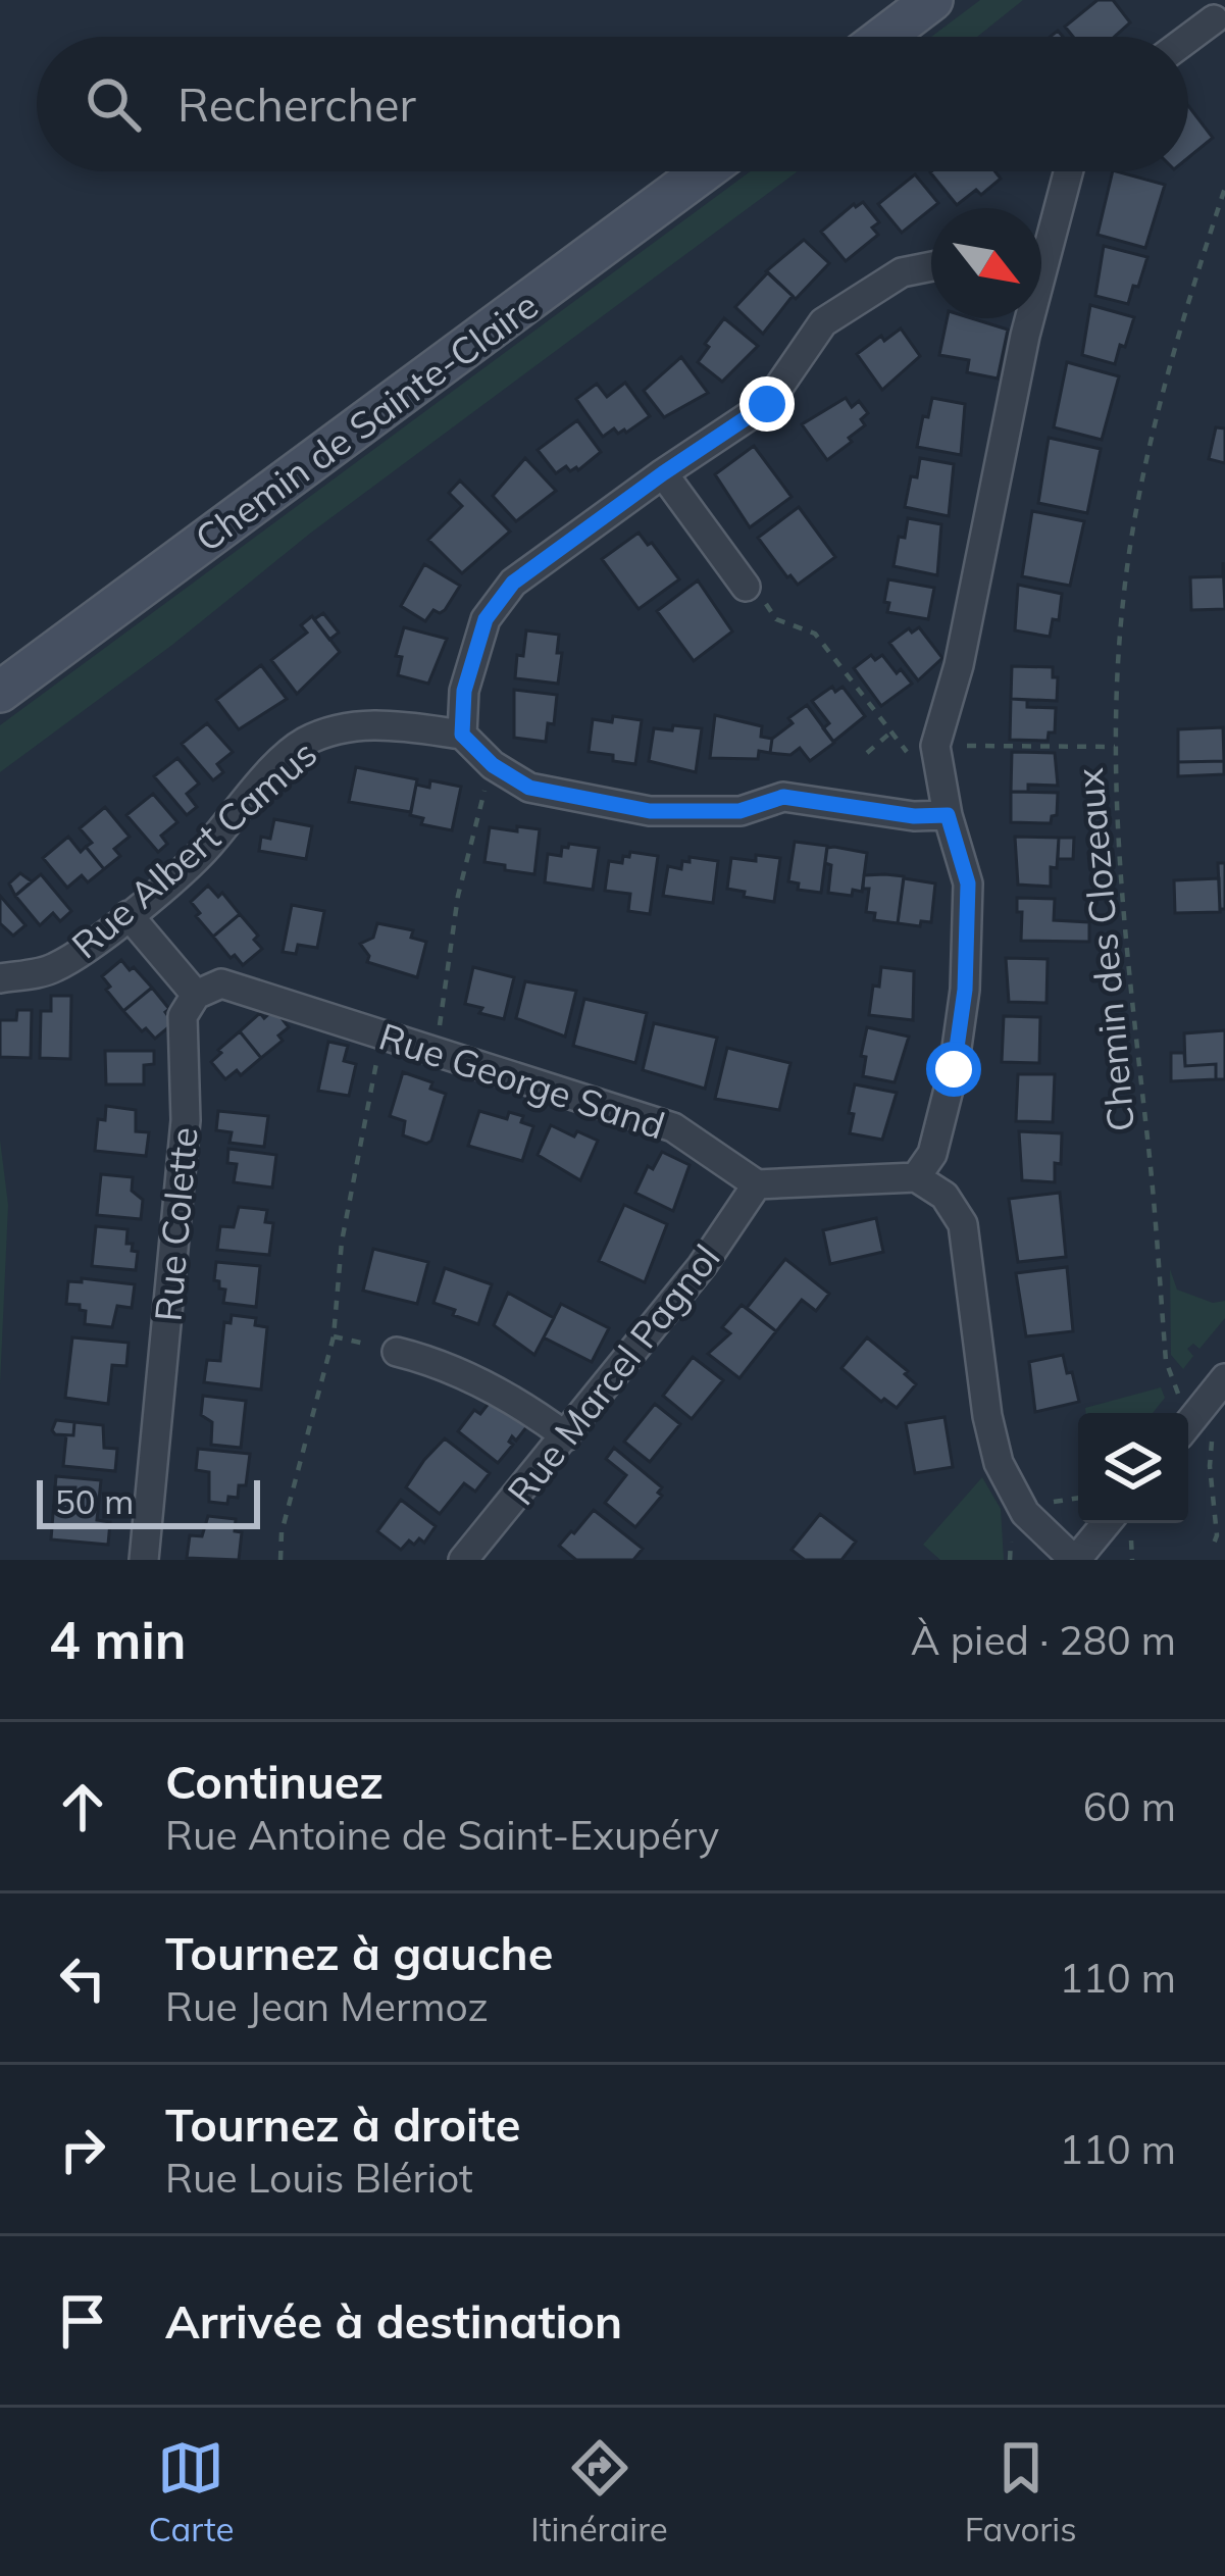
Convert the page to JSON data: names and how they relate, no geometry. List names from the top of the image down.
{
  "streets": {
    "main road": ["Chemin de Sainte-Claire"],
    "street": [
      "Rue Albert Camus",
      "Rue George Sand",
      "Rue Colette",
      "Rue Marcel Pagnol"
    ],
    "path": ["Chemin des Clozeaux"]
  },
  "crossings": [
    ["Rue George Sand", "Rue Colette"],
    ["Rue George Sand", "Rue Marcel Pagnol"]
  ],
  "scale_bar": "50 m",
  "north": "bottom right",
  "page": {
    "search": "Rechercher",
    "scale": "50 m",
    "heading": ["4 min", "À pied · 280 m"],
    "list": [
      ["Continuez", "Rue Antoine de Saint-Exupéry", "60 m"],
      ["Tournez à gauche", "Rue Jean Mermoz", "110 m"],
      ["Tournez à droite", "Rue Louis Blériot", "110 m"],
      "Arrivée à destination"
    ],
    "nav": ["Carte", "Itinéraire", "Favoris"]
  }
}
